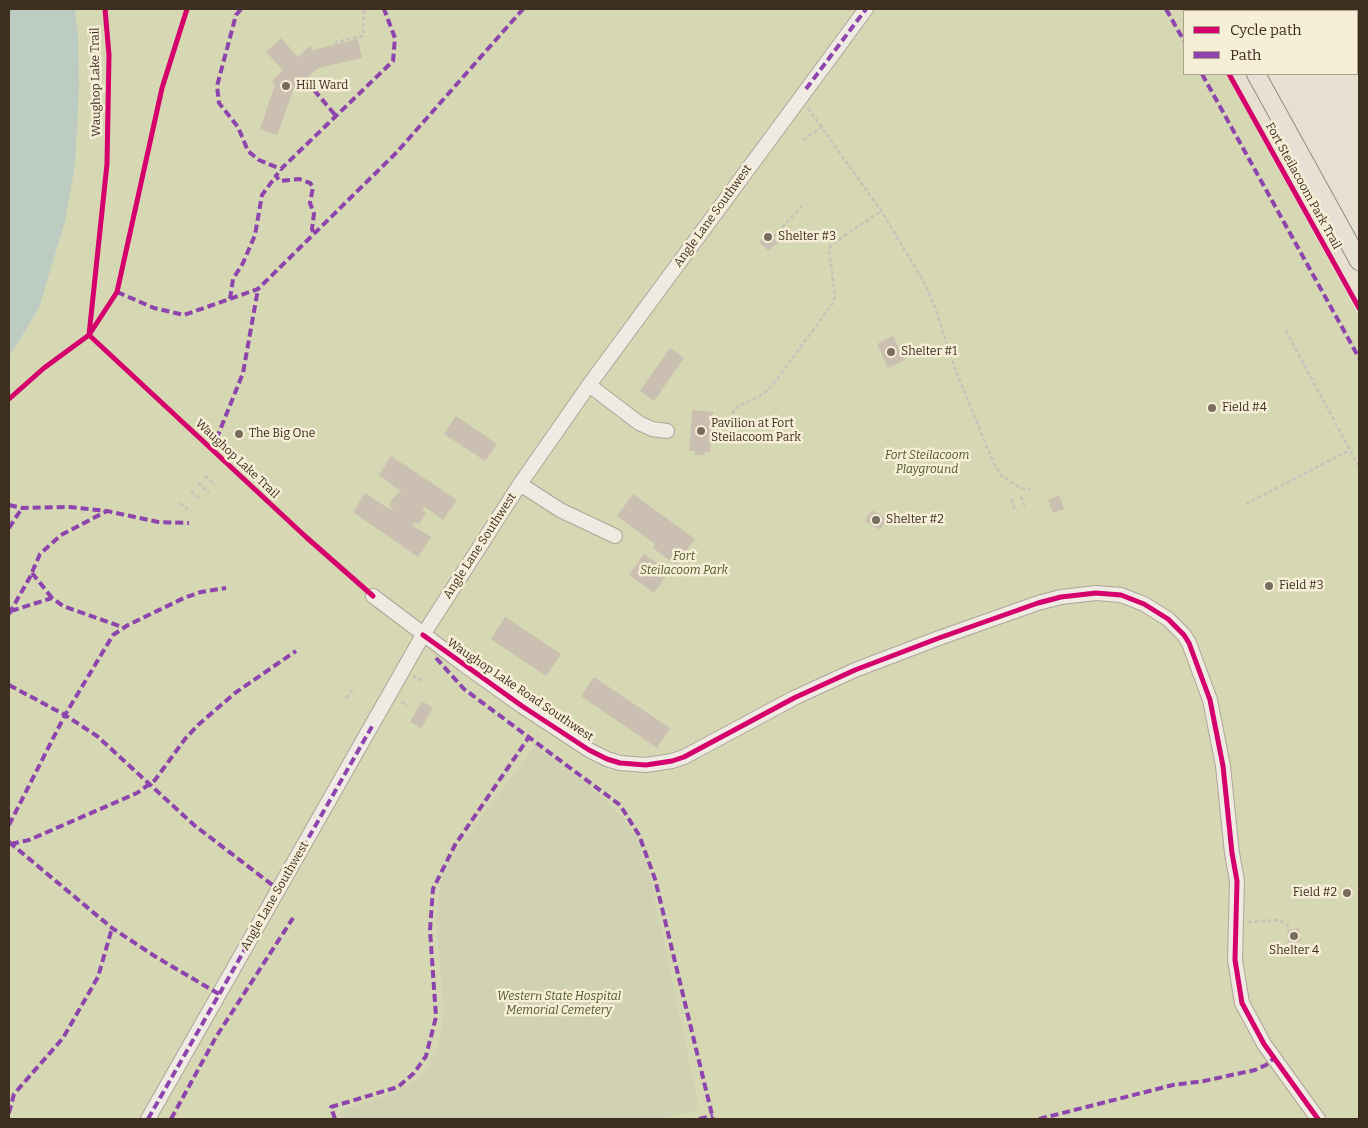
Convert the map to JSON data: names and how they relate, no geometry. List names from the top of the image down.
{
  "streets": {
    "street": ["Angle Lane Southwest", "Waughop Lake Road Southwest"],
    "cycle path": ["Waughop Lake Trail", "Fort Steilacoom Park Trail"]
  },
  "crossings": [
    ["Angle Lane Southwest", "Waughop Lake Road Southwest"]
  ],
  "parks": ["Fort Steilacoom Playground", "Fort Steilacoom Park", "Western State Hospital Memorial Cemetery"],
  "places": [
    "Hill Ward",
    "Shelter #3",
    "Shelter #1",
    "Field #4",
    "Pavilion at Fort Steilacoom Park",
    "The Big One",
    "Shelter #2",
    "Field #3",
    "Field #2",
    "Shelter 4"
  ],
  "legend": ["Cycle path", "Path"]
}
